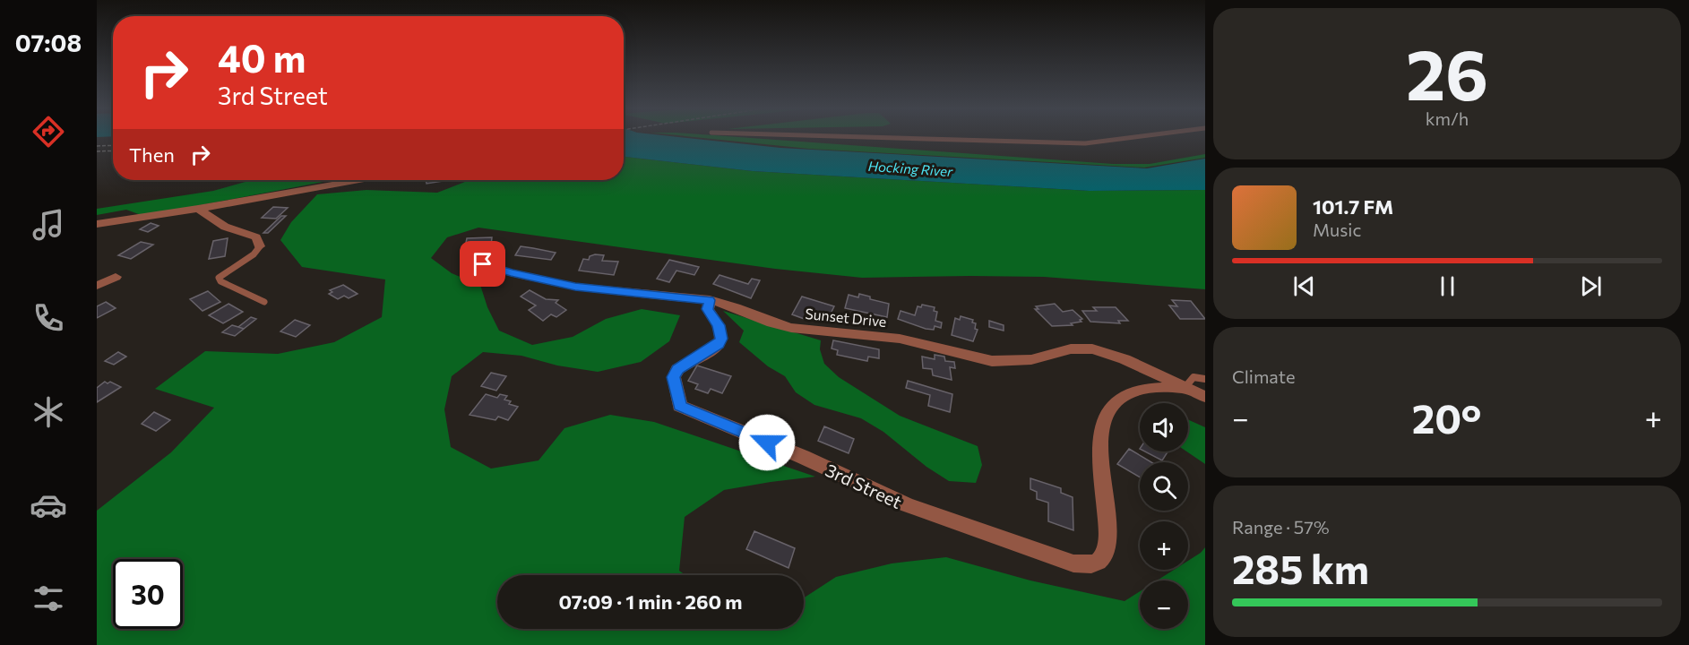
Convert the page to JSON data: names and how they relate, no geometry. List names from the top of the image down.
{
  "streets": {
    "street": ["Sunset Drive", "3rd Street"]
  },
  "crossings": [
    ["Sunset Drive", "3rd Street"]
  ],
  "water": ["Hocking River"],
  "page": {
    "tabs": "07:08",
    "tile": [
      ["26", "km/h"],
      "Climate",
      ["Range · 57%", "285 km"]
    ],
    "turn": ["40 m", "3rd Street"],
    "then": "Then",
    "song": ["101.7 FM", "Music"],
    "heat": ["−", "20°", "+"],
    "map_buttons": ["+", "−"],
    "limit": "30",
    "trip": "07:09 · 1 min · 260 m"
  }
}
